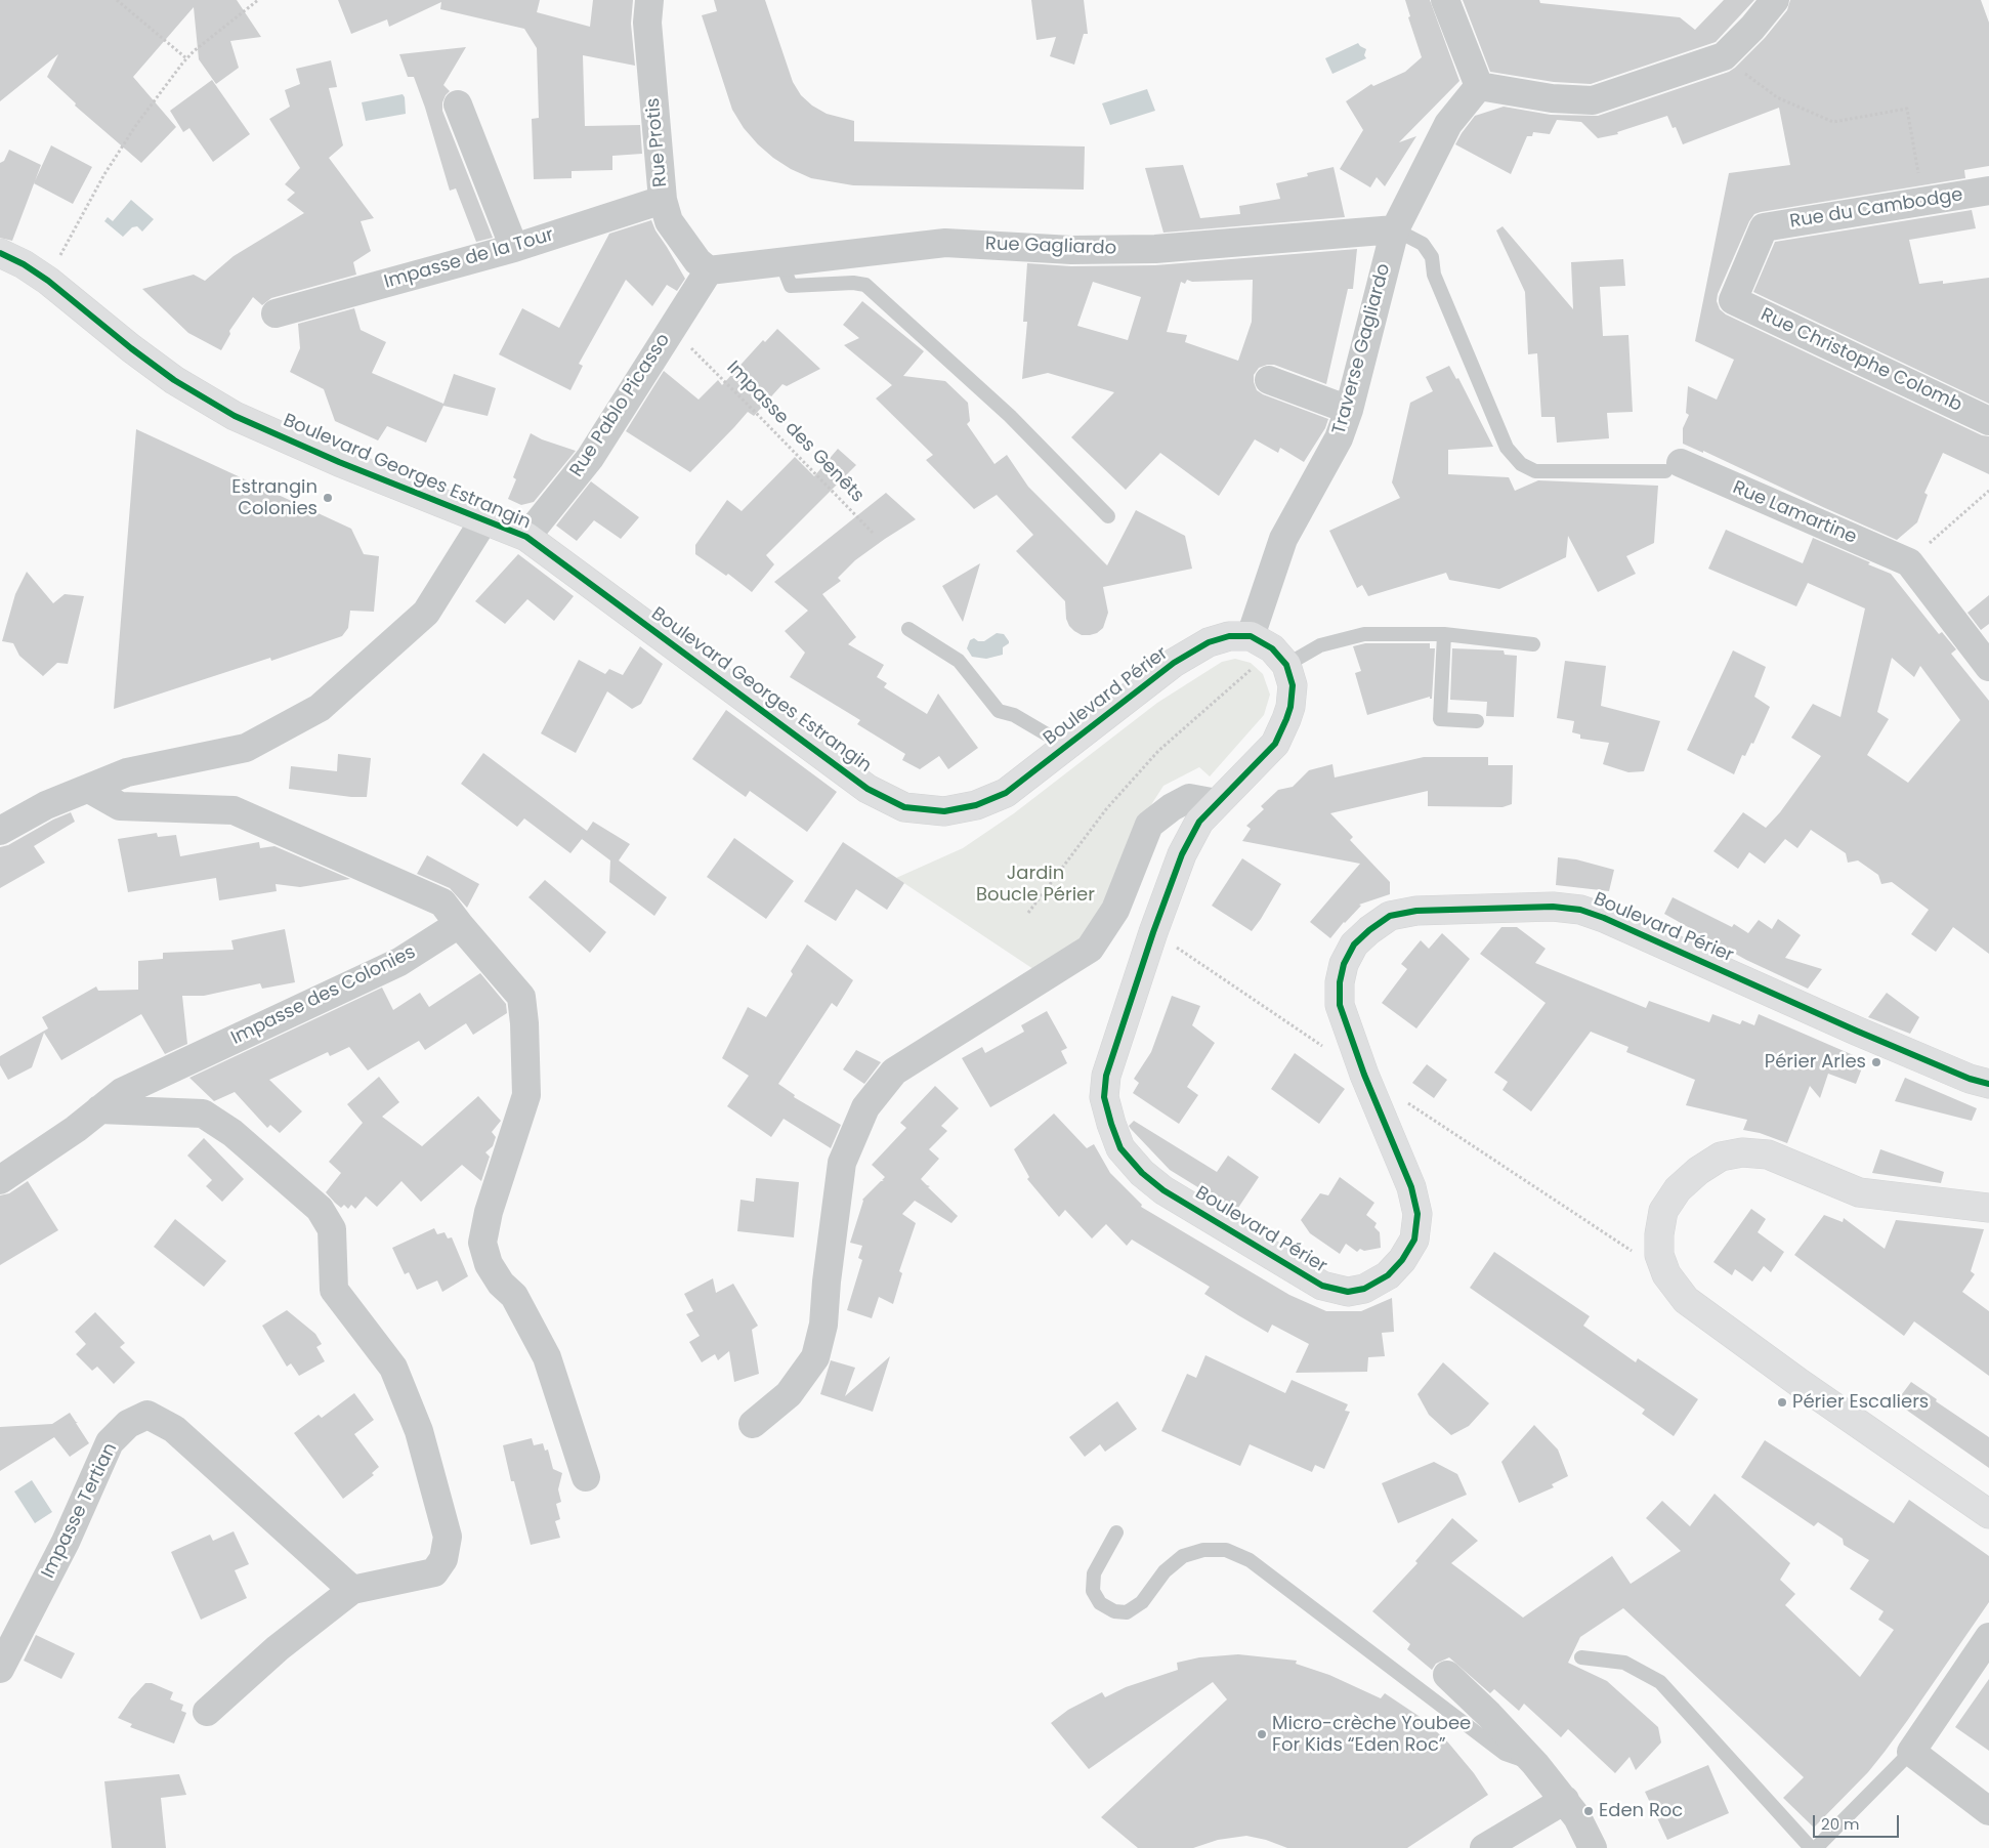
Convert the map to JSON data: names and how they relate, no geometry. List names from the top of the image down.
{
  "streets": {
    "street": [
      "Rue Protis",
      "Rue du Cambodge",
      "Rue Gagliardo",
      "Impasse de la Tour",
      "Traverse Gagliardo",
      "Rue Christophe Colomb",
      "Rue Pablo Picasso",
      "Boulevard Georges Estrangin",
      "Rue Lamartine",
      "Boulevard Périer",
      "Impasse des Colonies",
      "Impasse Tertian"
    ],
    "path": ["Impasse des Genêts"]
  },
  "crossings": [
    ["Rue Protis", "Rue Gagliardo"],
    ["Rue Protis", "Impasse de la Tour"],
    ["Rue Protis", "Rue Pablo Picasso"],
    ["Rue du Cambodge", "Rue Christophe Colomb"],
    ["Rue Gagliardo", "Traverse Gagliardo"],
    ["Rue Gagliardo", "Rue Pablo Picasso"],
    ["Traverse Gagliardo", "Boulevard Périer"],
    ["Rue Pablo Picasso", "Boulevard Georges Estrangin"],
    ["Boulevard Georges Estrangin", "Boulevard Périer"]
  ],
  "parks": ["Jardin Boucle Périer"],
  "places": [
    "Estrangin Colonies",
    "Périer Arles",
    "Périer Escaliers",
    "Micro-crèche Youbee For Kids “Eden Roc”",
    "Eden Roc"
  ],
  "scale_bar": "20 m"
}
